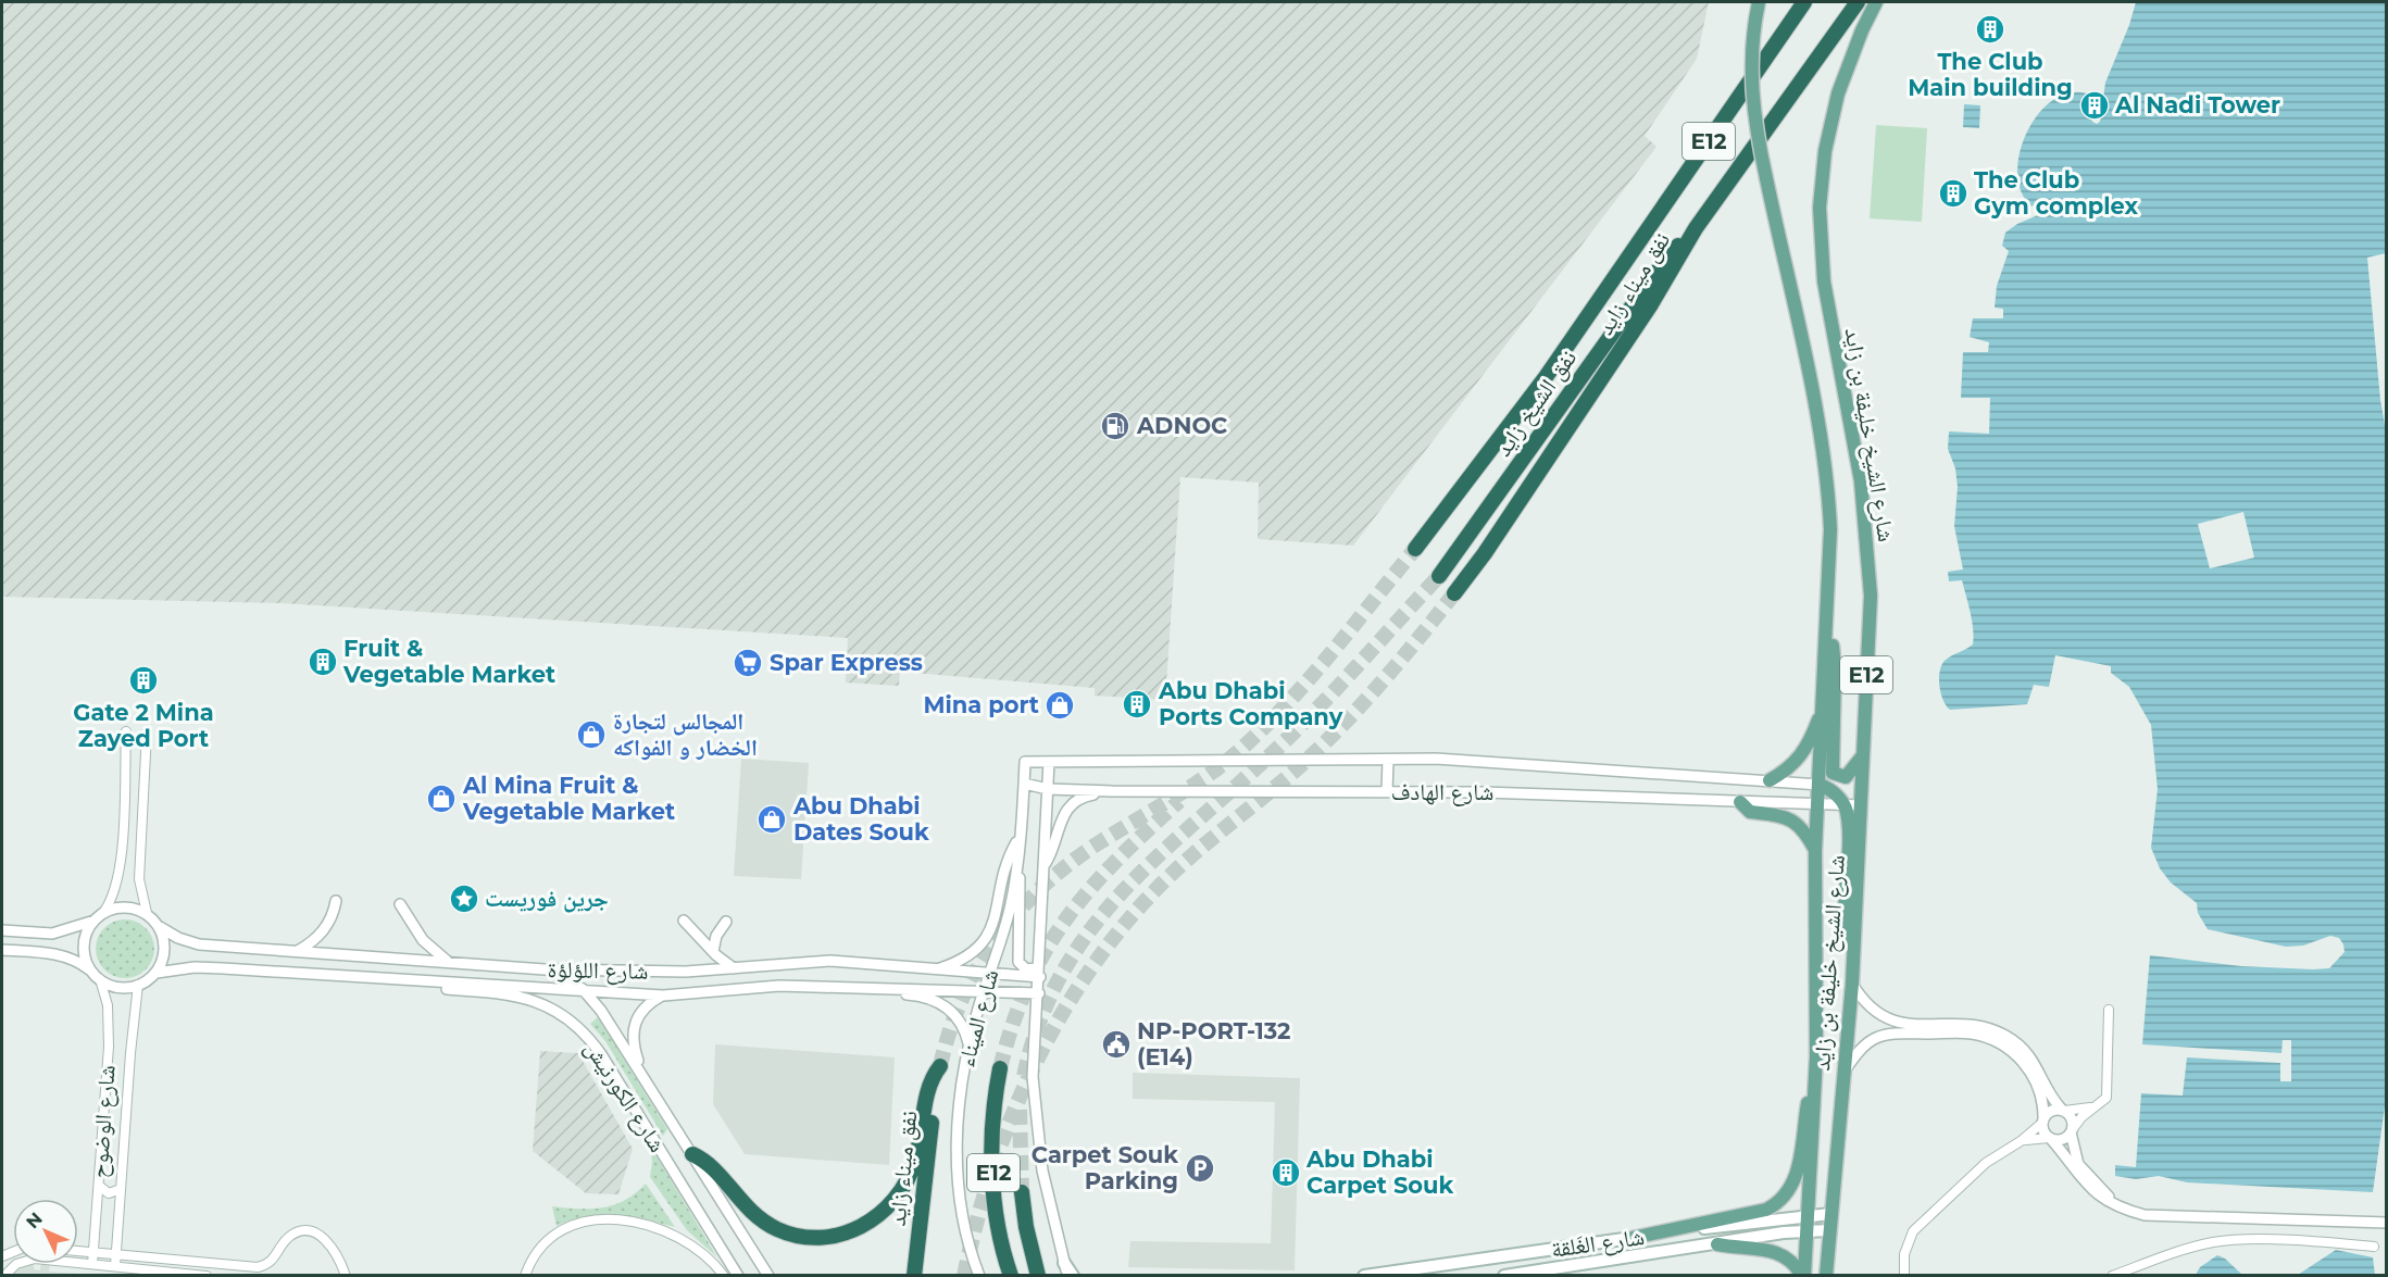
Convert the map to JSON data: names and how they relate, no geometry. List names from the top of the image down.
{
  "streets": {
    "highway": ["E12", "نفق ميناء زايد", "نفق الشيخ زايد"],
    "main road": ["شارع الشيخ خليفة بن زايد", "شارع الغَلقة"],
    "street": [
      "شارع الهادف",
      "شارع اللؤلؤة",
      "شارع الميناء",
      "شارع الكورنيش",
      "شارع الوضوح"
    ]
  },
  "crossings": [
    ["نفق ميناء زايد", "نفق الشيخ زايد"],
    ["نفق ميناء زايد", "شارع الكورنيش"],
    ["شارع الشيخ خليفة بن زايد", "شارع الهادف"],
    ["شارع الشيخ خليفة بن زايد", "شارع الغَلقة"],
    ["شارع الهادف", "شارع الميناء"],
    ["شارع اللؤلؤة", "شارع الميناء"],
    ["شارع اللؤلؤة", "شارع الكورنيش"],
    ["شارع اللؤلؤة", "شارع الوضوح"]
  ],
  "places": {
    "building": [
      "The Club Main building",
      "Al Nadi Tower",
      "The Club Gym complex",
      "Fruit & Vegetable Market",
      "Gate 2 Mina Zayed Port",
      "Abu Dhabi Ports Company",
      "Abu Dhabi Carpet Souk"
    ],
    "fuel station": ["ADNOC"],
    "supermarket": ["Spar Express"],
    "shop": [
      "Mina port",
      "المجالس لتجارة الخضار و الفواكه",
      "Al Mina Fruit & Vegetable Market",
      "Abu Dhabi Dates Souk"
    ],
    "place": ["جرين فوريست"],
    "public building": ["NP-PORT-132 (E14)"],
    "parking": ["Carpet Souk Parking"]
  },
  "north": "top left"
}
